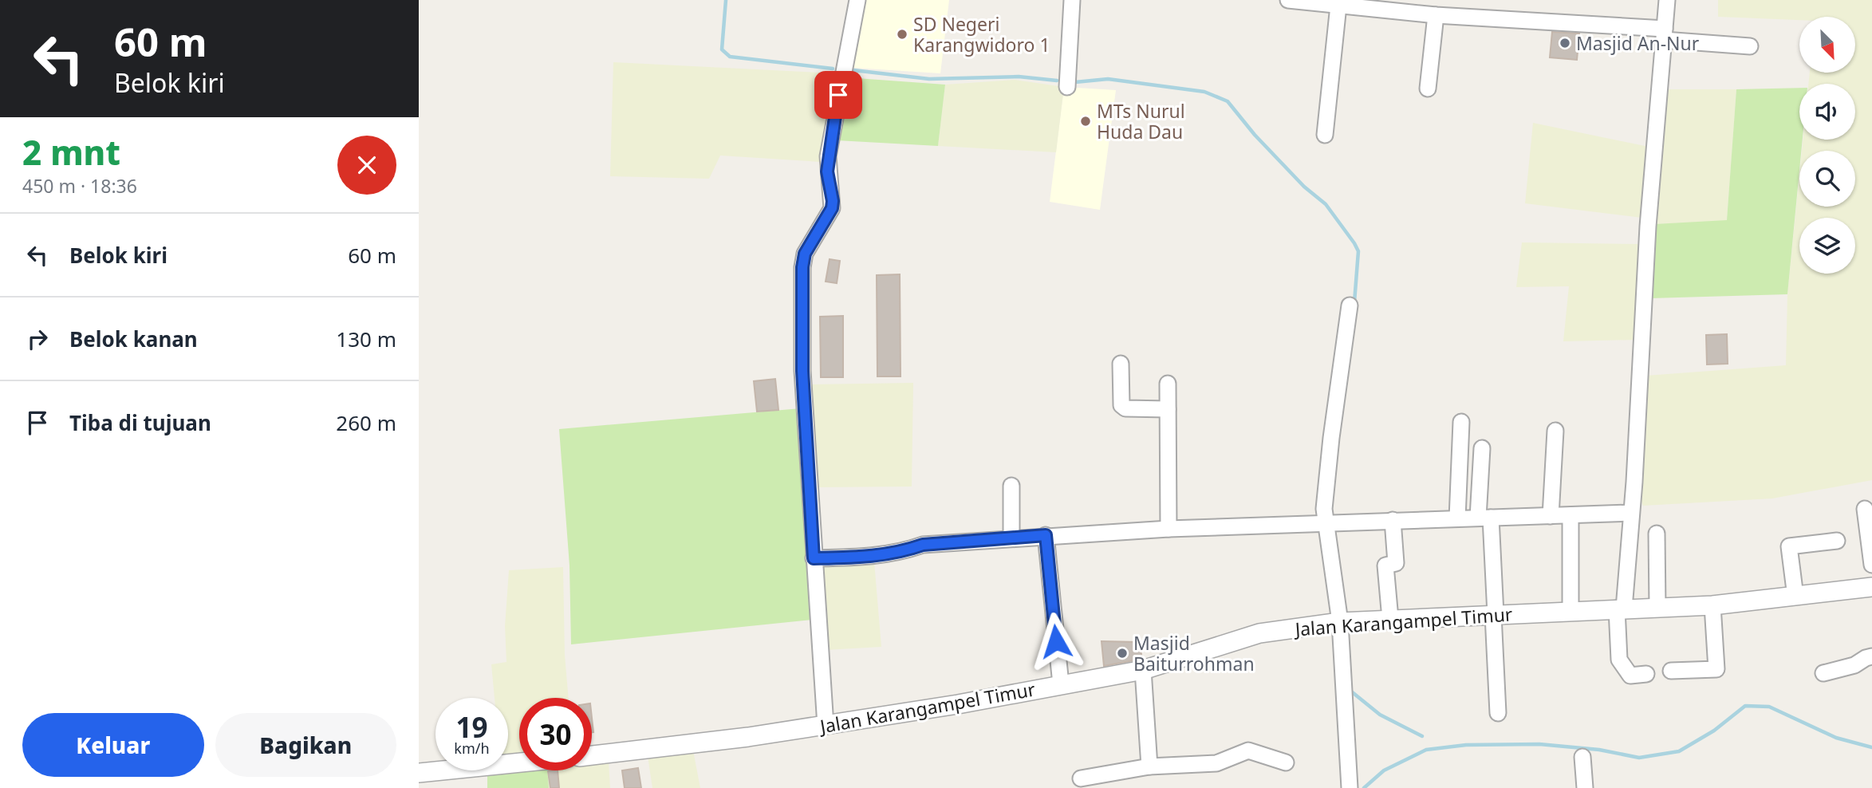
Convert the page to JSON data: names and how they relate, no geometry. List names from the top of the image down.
{
  "streets": {
    "street": ["Jalan Karangampel Timur"]
  },
  "places": [
    "SD Negeri Karangwidoro 1",
    "Masjid An-Nur",
    "MTs Nurul Huda Dau",
    "Masjid Baiturrohman"
  ],
  "north": "bottom right",
  "page": {
    "turn": ["60 m", "Belok kiri"],
    "heading": ["2 mnt", "450 m · 18:36"],
    "list": [
      {
        "name": "Belok kiri",
        "value": "60 m"
      },
      {
        "name": "Belok kanan",
        "value": "130 m"
      },
      {
        "name": "Tiba di tujuan",
        "value": "260 m"
      }
    ],
    "speed": "19 km/h",
    "limit": "30",
    "buttons": ["Keluar", "Bagikan"]
  }
}
